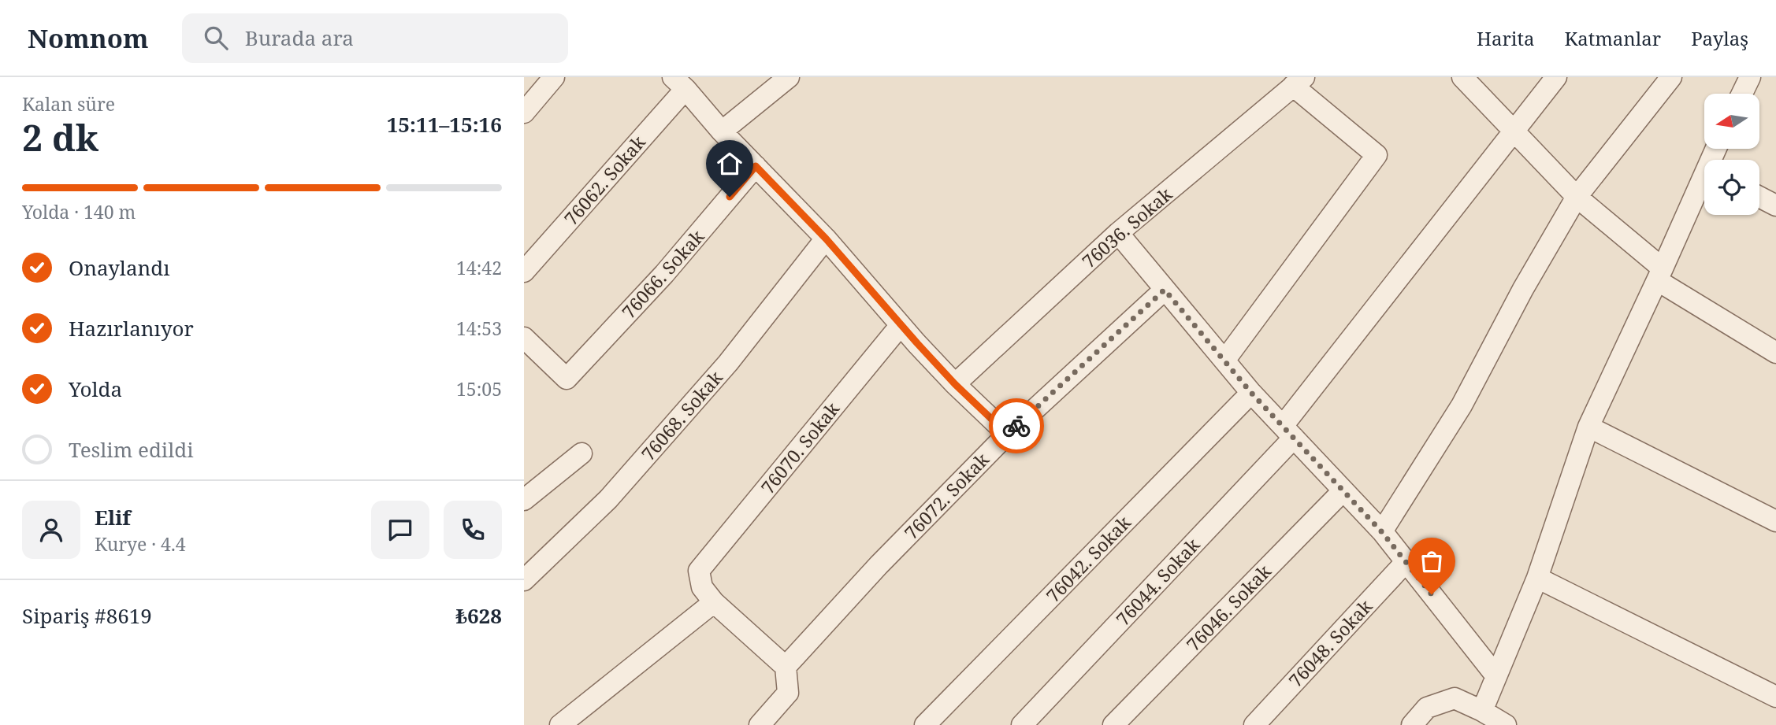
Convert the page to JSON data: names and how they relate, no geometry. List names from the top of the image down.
{
  "streets": {
    "street": [
      "76062. Sokak",
      "76036. Sokak",
      "76066. Sokak",
      "76068. Sokak",
      "76070. Sokak",
      "76072. Sokak",
      "76042. Sokak",
      "76044. Sokak",
      "76046. Sokak",
      "76048. Sokak"
    ]
  },
  "north": "left",
  "page": {
    "header": "Nomnom",
    "search": "Burada ara",
    "nav": ["Harita", "Katmanlar", "Paylaş"],
    "heading": ["2 dk", "Kalan süre", "15:11–15:16"],
    "panel": [
      "Elif",
      "Kurye · 4.4",
      "Sipariş #8619",
      "₺628"
    ],
    "bar": "Yolda · 140 m",
    "list": [
      ["Onaylandı", "14:42"],
      ["Hazırlanıyor", "14:53"],
      ["Yolda", "15:05"],
      "Teslim edildi"
    ]
  }
}
